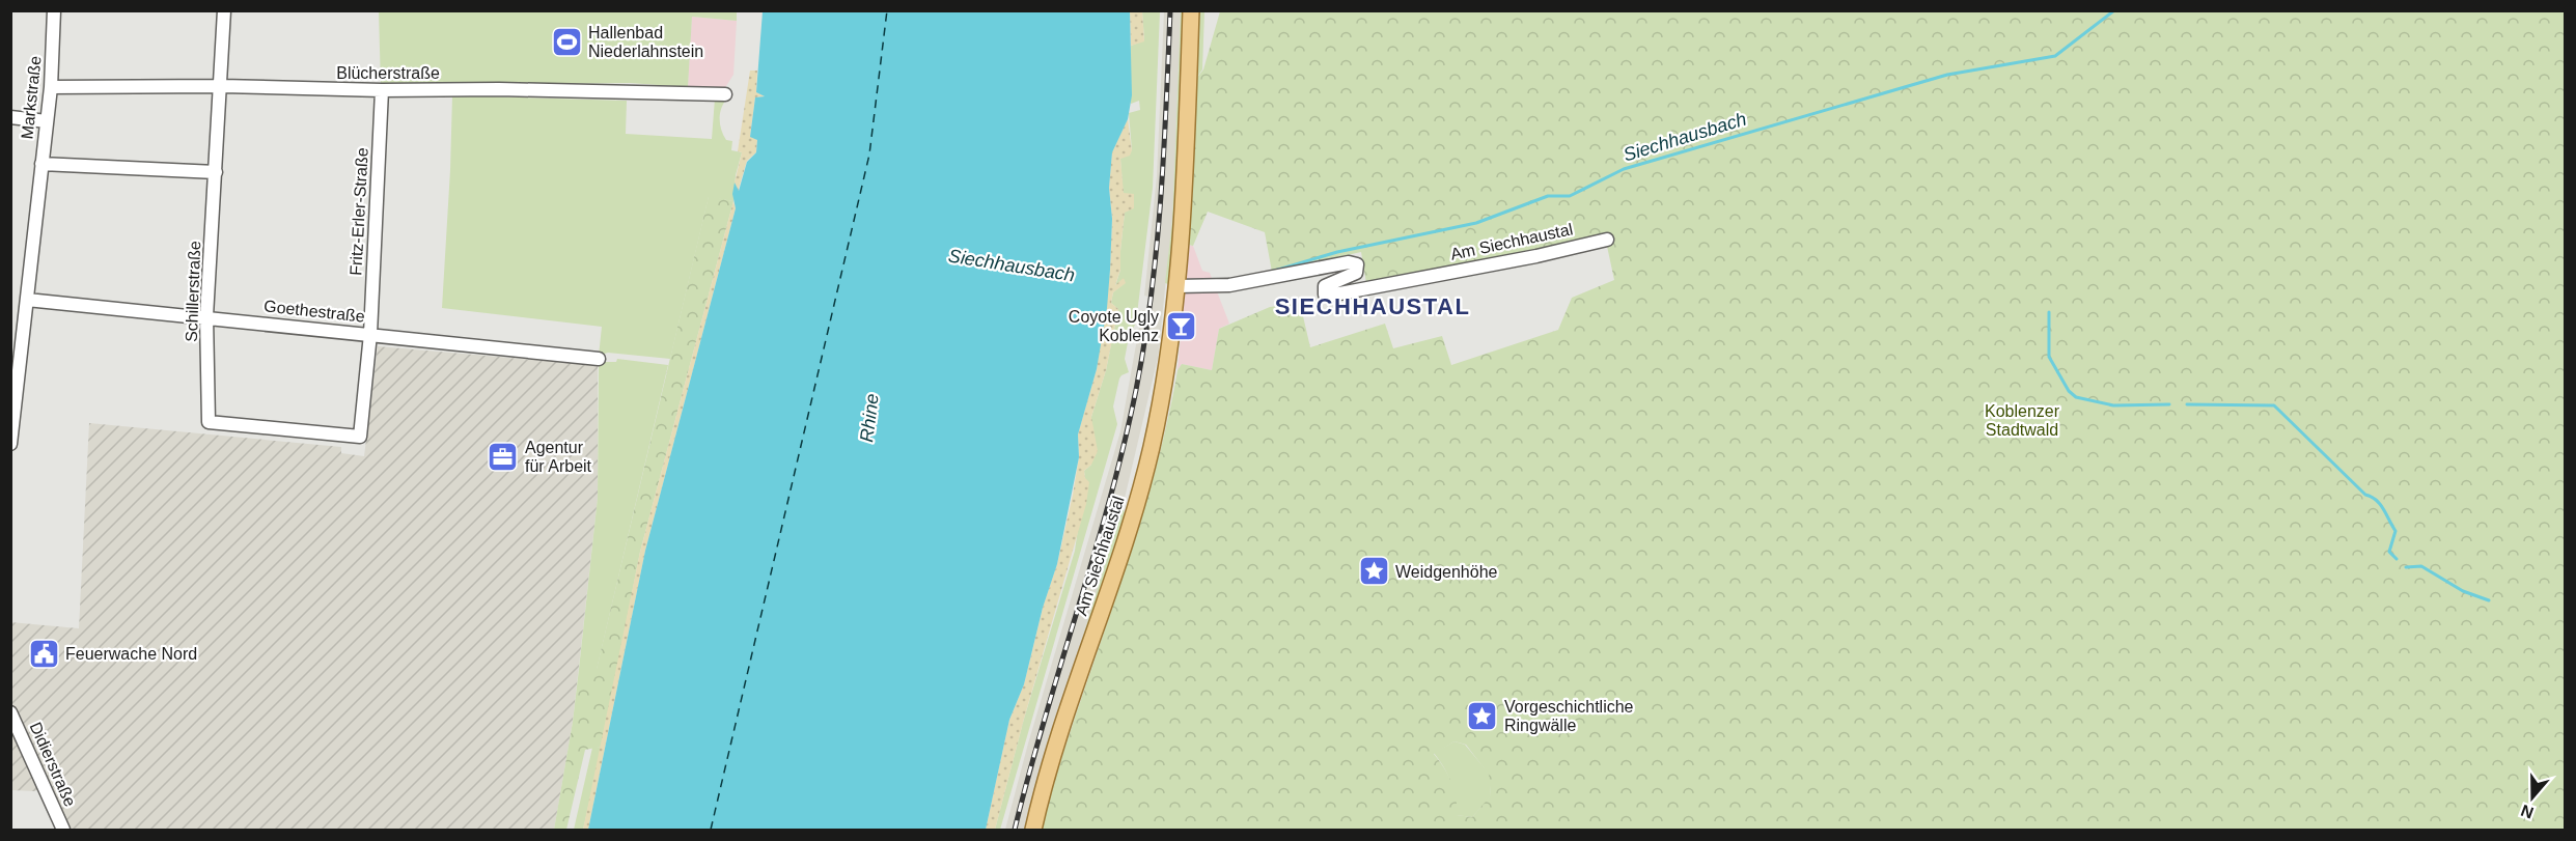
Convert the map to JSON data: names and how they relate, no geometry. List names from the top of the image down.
{
  "streets": {
    "main road": ["Am Siechhaustal"],
    "street": [
      "Blücherstraße",
      "Markstraße",
      "Fritz-Erler-Straße",
      "Schillerstraße",
      "Goethestraße",
      "Didierstraße"
    ]
  },
  "crossings": [
    ["Blücherstraße", "Markstraße"],
    ["Blücherstraße", "Fritz-Erler-Straße"],
    ["Blücherstraße", "Schillerstraße"],
    ["Markstraße", "Goethestraße"],
    ["Fritz-Erler-Straße", "Schillerstraße"],
    ["Fritz-Erler-Straße", "Goethestraße"],
    ["Schillerstraße", "Goethestraße"]
  ],
  "districts": ["SIECHHAUSTAL"],
  "water": ["Siechhausbach", "Rhine"],
  "parks": ["Koblenzer Stadtwald"],
  "places": {
    "sports": ["Hallenbad Niederlahnstein"],
    "bar": ["Coyote Ugly Koblenz"],
    "office": ["Agentur für Arbeit"],
    "place": ["Weidgenhöhe", "Vorgeschichtliche Ringwälle"],
    "public building": ["Feuerwache Nord"]
  },
  "north": "bottom"
}
